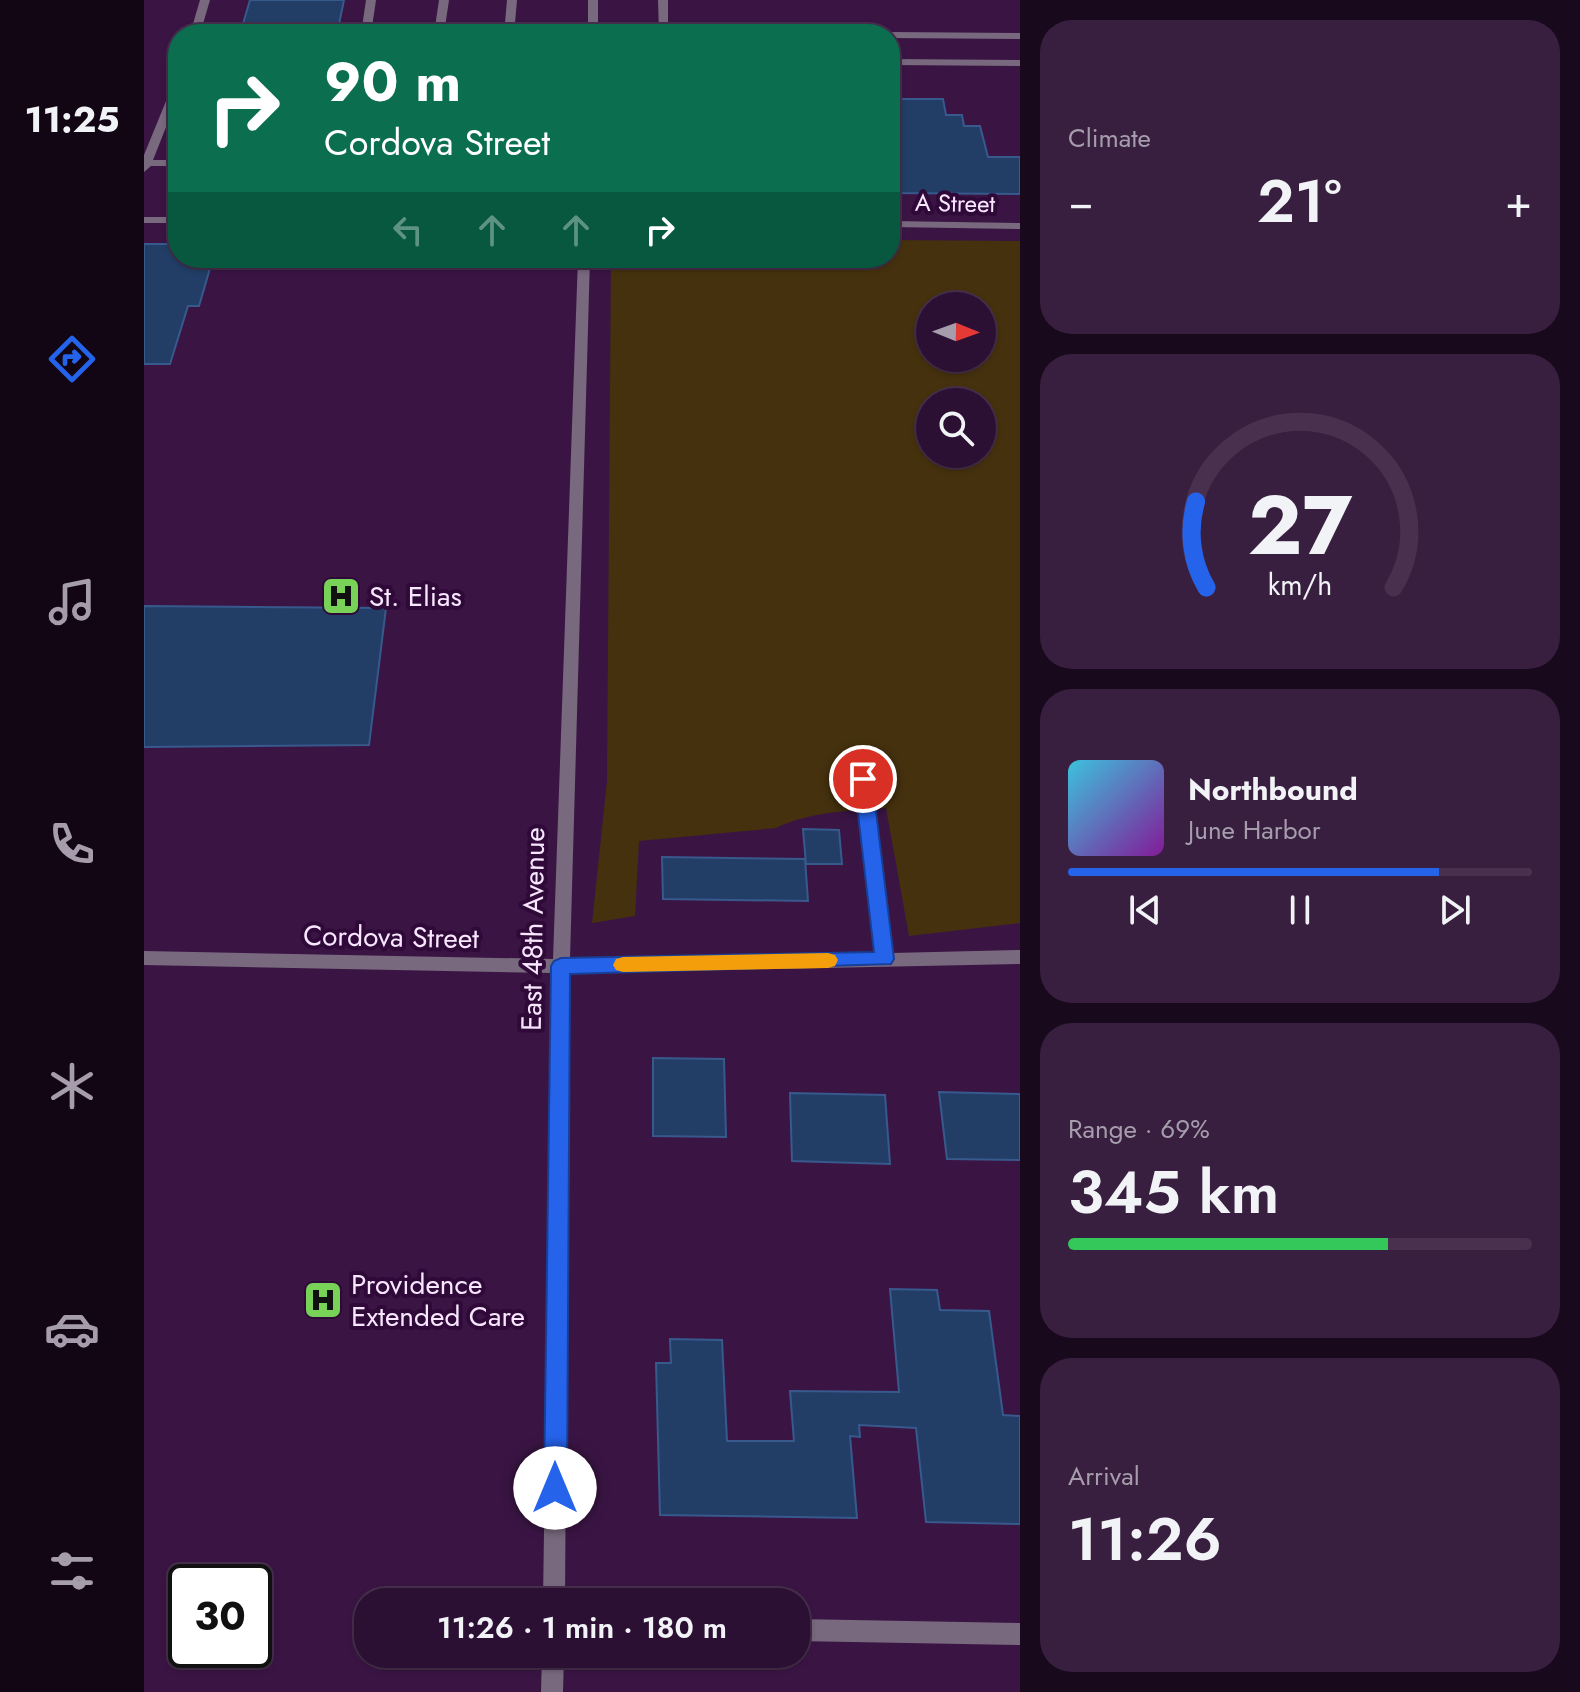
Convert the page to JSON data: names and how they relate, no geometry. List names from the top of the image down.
{
  "streets": {
    "street": ["A Street", "East 48th Avenue", "Cordova Street"]
  },
  "crossings": [
    ["East 48th Avenue", "Cordova Street"]
  ],
  "places": {
    "hospital": ["St. Elias", "Providence Extended Care"]
  },
  "north": "right",
  "page": {
    "tabs": "11:25",
    "tile": [
      "Climate",
      ["Range · 69%", "345 km"],
      ["Arrival", "11:26"]
    ],
    "turn": ["90 m", "Cordova Street"],
    "heat": ["−", "21°", "+"],
    "song": ["Northbound", "June Harbor"],
    "limit": "30",
    "trip": "11:26 · 1 min · 180 m",
    "gauge": ["27", "km/h"]
  }
}
